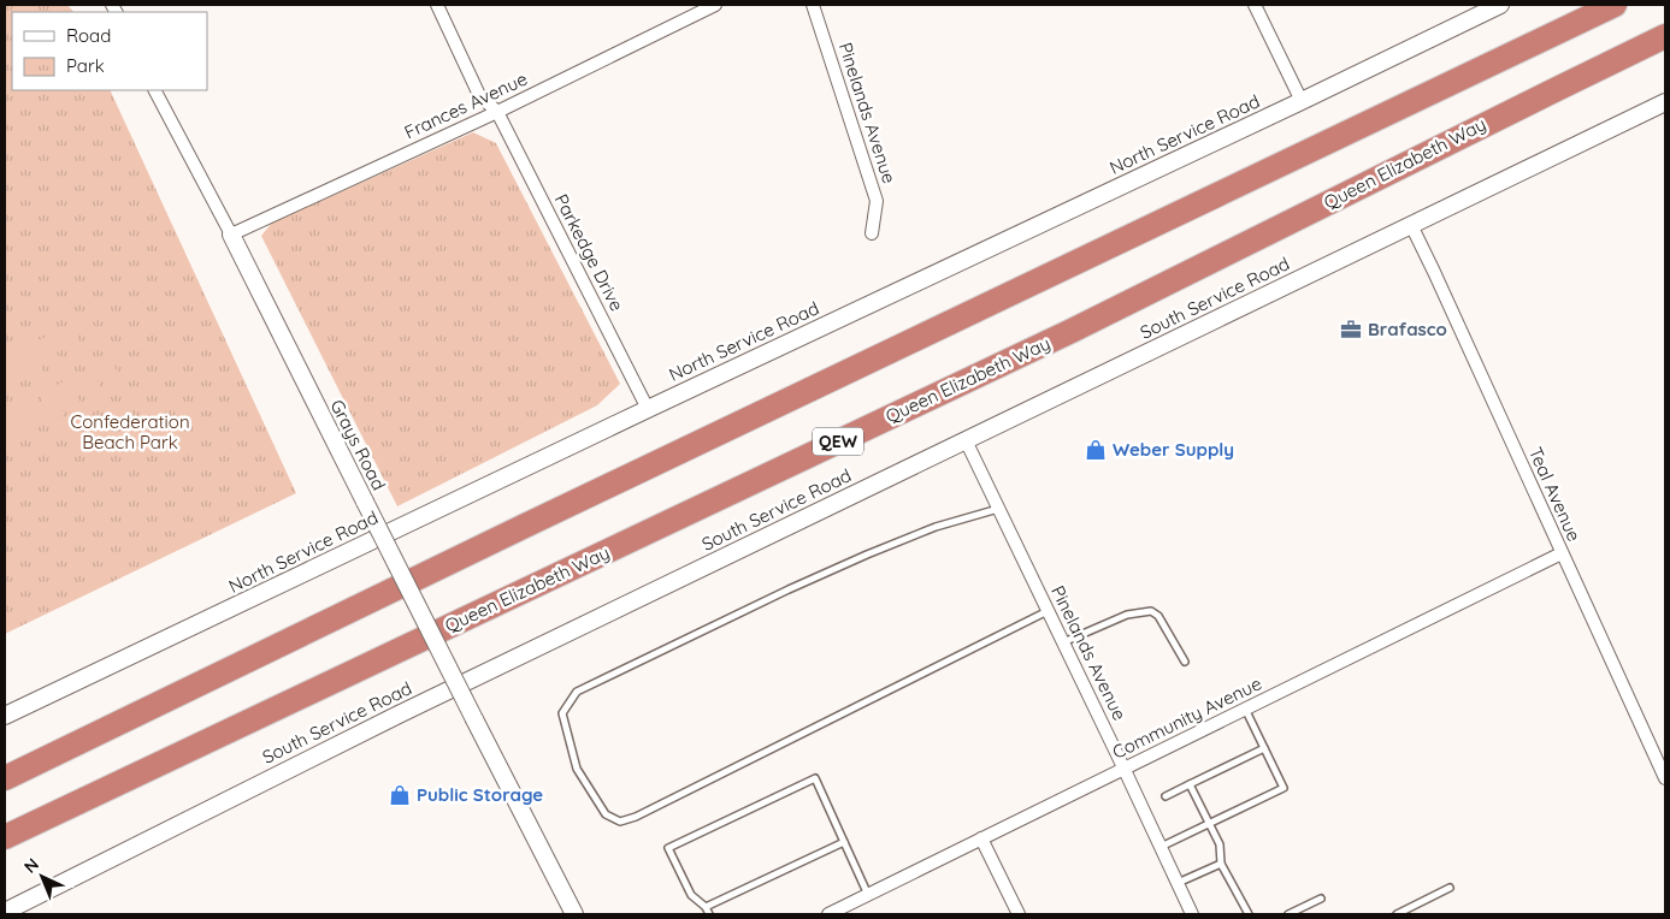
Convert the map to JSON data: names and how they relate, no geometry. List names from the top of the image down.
{
  "streets": {
    "highway": ["Queen Elizabeth Way", "QEW"],
    "street": [
      "Frances Avenue",
      "Pinelands Avenue",
      "North Service Road",
      "Parkedge Drive",
      "South Service Road",
      "Grays Road",
      "Teal Avenue",
      "Community Avenue"
    ]
  },
  "crossings": [
    ["Frances Avenue", "Parkedge Drive"],
    ["Frances Avenue", "Grays Road"],
    ["Pinelands Avenue", "South Service Road"],
    ["Pinelands Avenue", "Community Avenue"],
    ["North Service Road", "Parkedge Drive"],
    ["South Service Road", "Teal Avenue"],
    ["Teal Avenue", "Community Avenue"]
  ],
  "parks": ["Confederation Beach Park"],
  "places": {
    "office": ["Brafasco"],
    "shop": ["Weber Supply", "Public Storage"]
  },
  "legend": ["Road", "Park"],
  "north": "top left"
}
